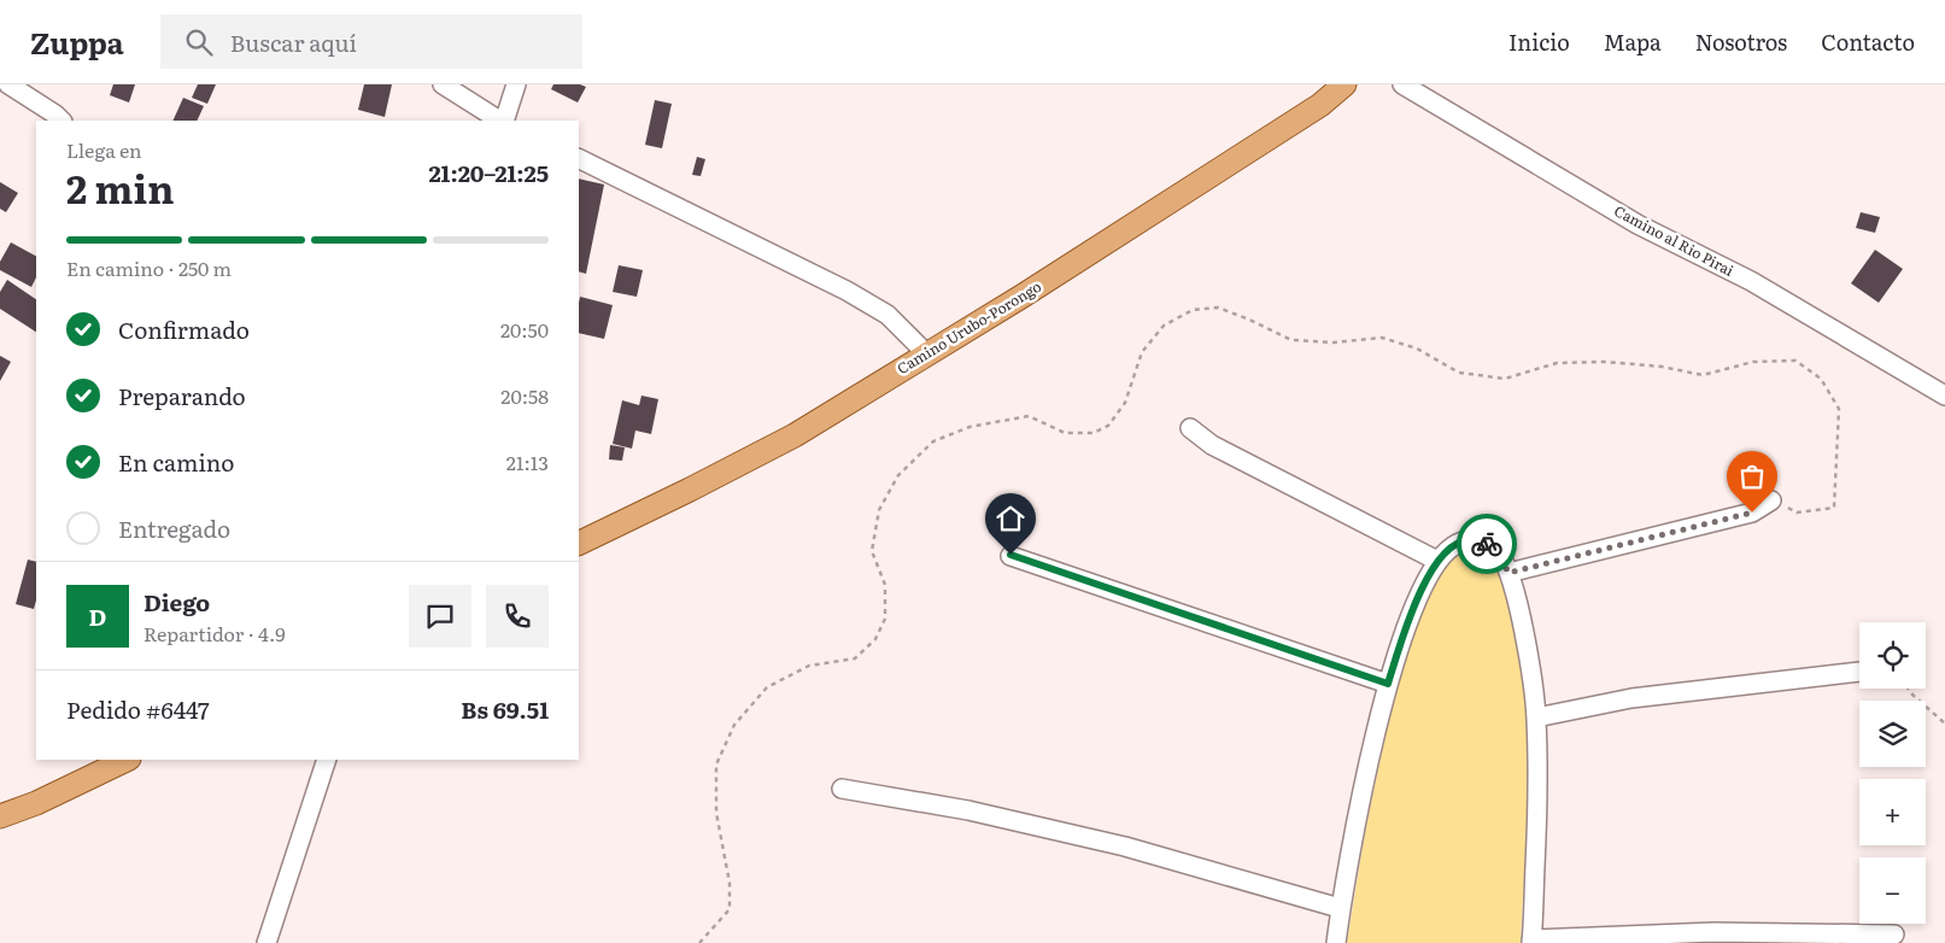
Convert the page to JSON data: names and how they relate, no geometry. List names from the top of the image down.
{
  "streets": {
    "main road": ["Camino Urubo-Porongo"],
    "street": ["Camino al Rio Pirai"]
  },
  "page": {
    "header": "Zuppa",
    "search": "Buscar aquí",
    "nav": [
      "Inicio",
      "Mapa",
      "Nosotros",
      "Contacto"
    ],
    "heading": ["2 min", "Llega en", "21:20–21:25"],
    "panel": [
      "Diego",
      "Repartidor · 4.9",
      "Pedido #6447",
      "Bs 69.51"
    ],
    "bar": "En camino · 250 m",
    "list": [
      ["Confirmado", "20:50"],
      ["Preparando", "20:58"],
      ["En camino", "21:13"],
      "Entregado"
    ],
    "round": "D",
    "map_buttons": ["+", "−"]
  }
}
